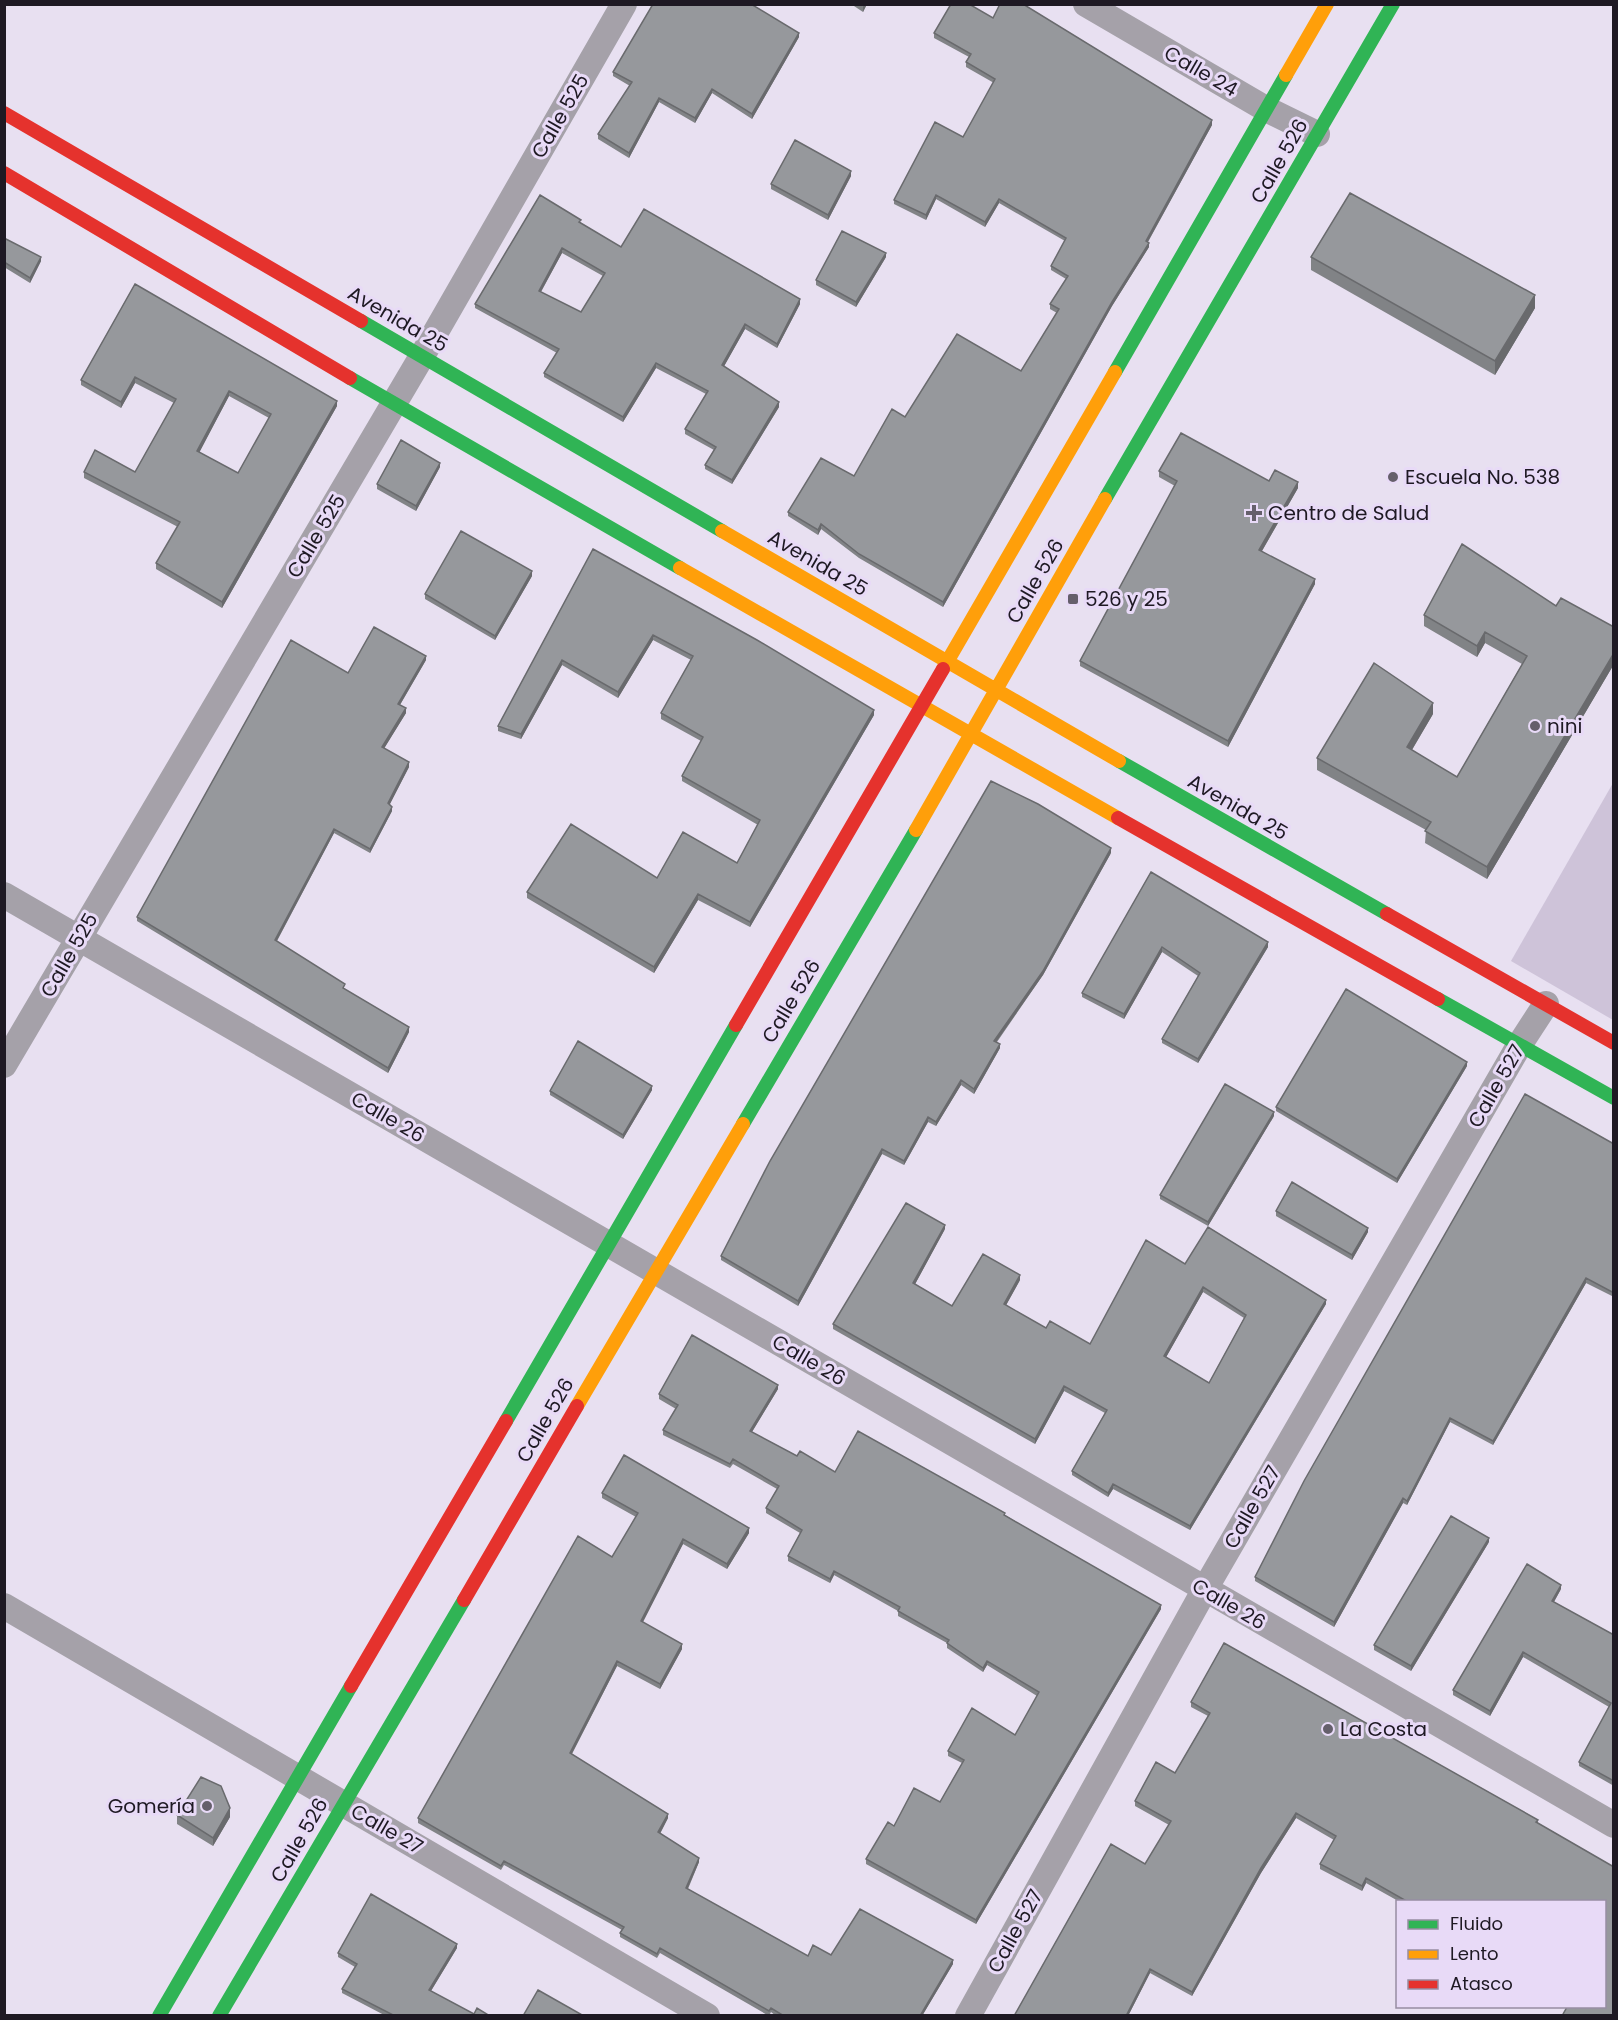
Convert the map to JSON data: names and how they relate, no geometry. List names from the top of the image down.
{
  "streets": {
    "main road": ["Calle 526", "Avenida 25"],
    "street": [
      "Calle 24",
      "Calle 525",
      "Calle 527",
      "Calle 26",
      "Calle 27"
    ]
  },
  "crossings": [
    ["Calle 24", "Calle 526"],
    ["Calle 525", "Avenida 25"],
    ["Calle 525", "Calle 26"],
    ["Calle 526", "Avenida 25"],
    ["Calle 526", "Calle 26"],
    ["Calle 526", "Calle 27"],
    ["Avenida 25", "Calle 527"],
    ["Calle 527", "Calle 26"]
  ],
  "places": {
    "other": [
      "Escuela No. 538",
      "nini",
      "La Costa",
      "Gomería"
    ],
    "health": ["Centro de Salud"],
    "transit": ["526 y 25"]
  },
  "legend": ["Fluido", "Lento", "Atasco"]
}
